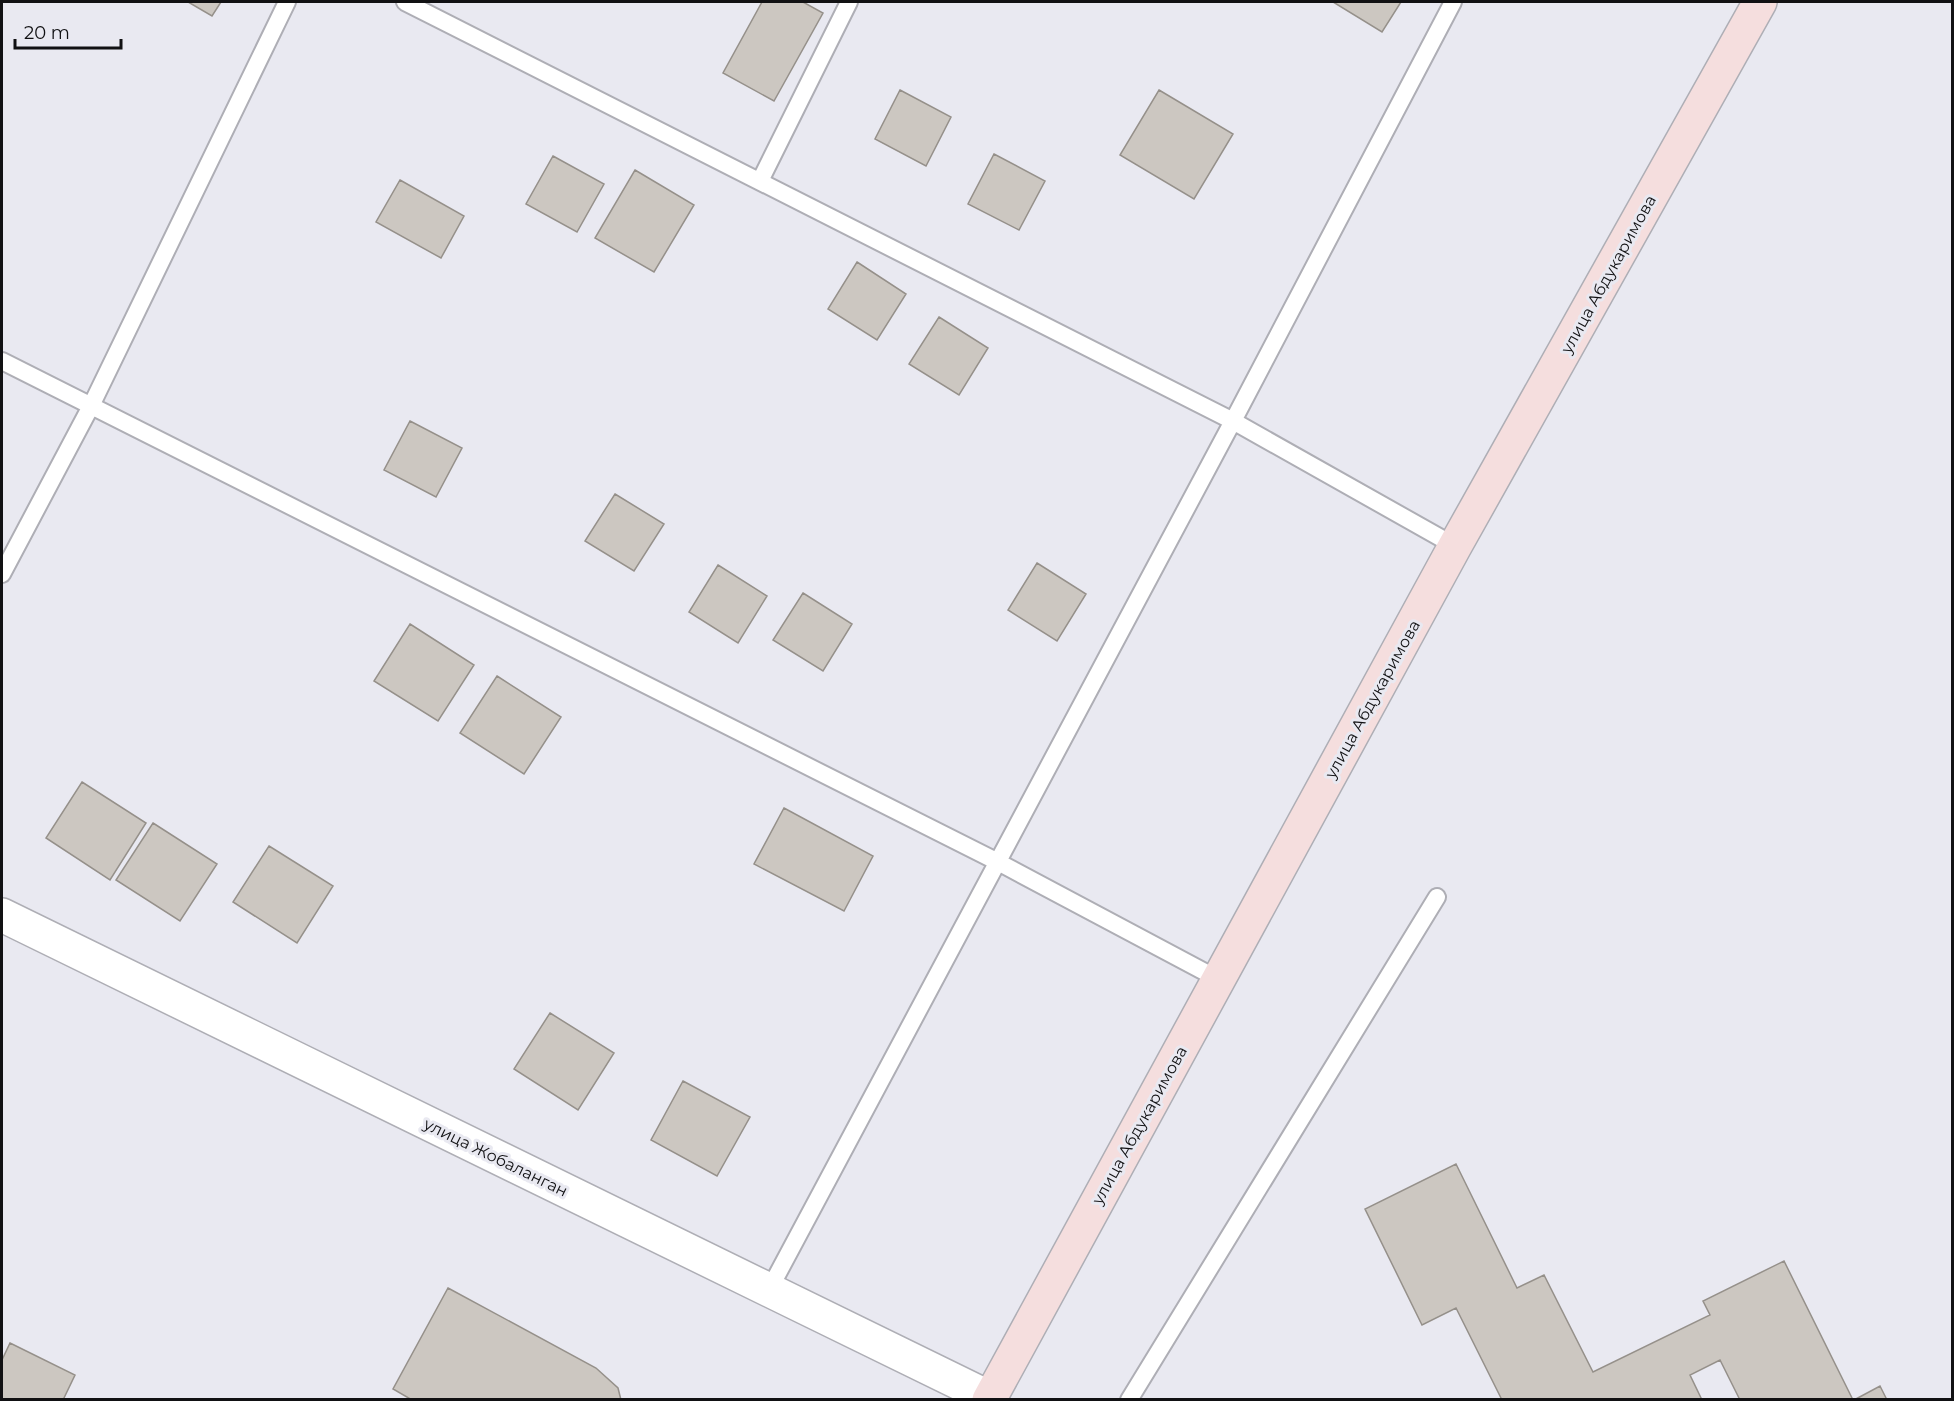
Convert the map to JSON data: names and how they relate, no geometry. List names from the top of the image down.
{
  "streets": {
    "main road": ["улица Абдукаримова"],
    "street": ["улица Жобаланган"]
  },
  "crossings": [
    ["улица Абдукаримова", "улица Жобаланган"]
  ],
  "scale_bar": "20 m"
}
